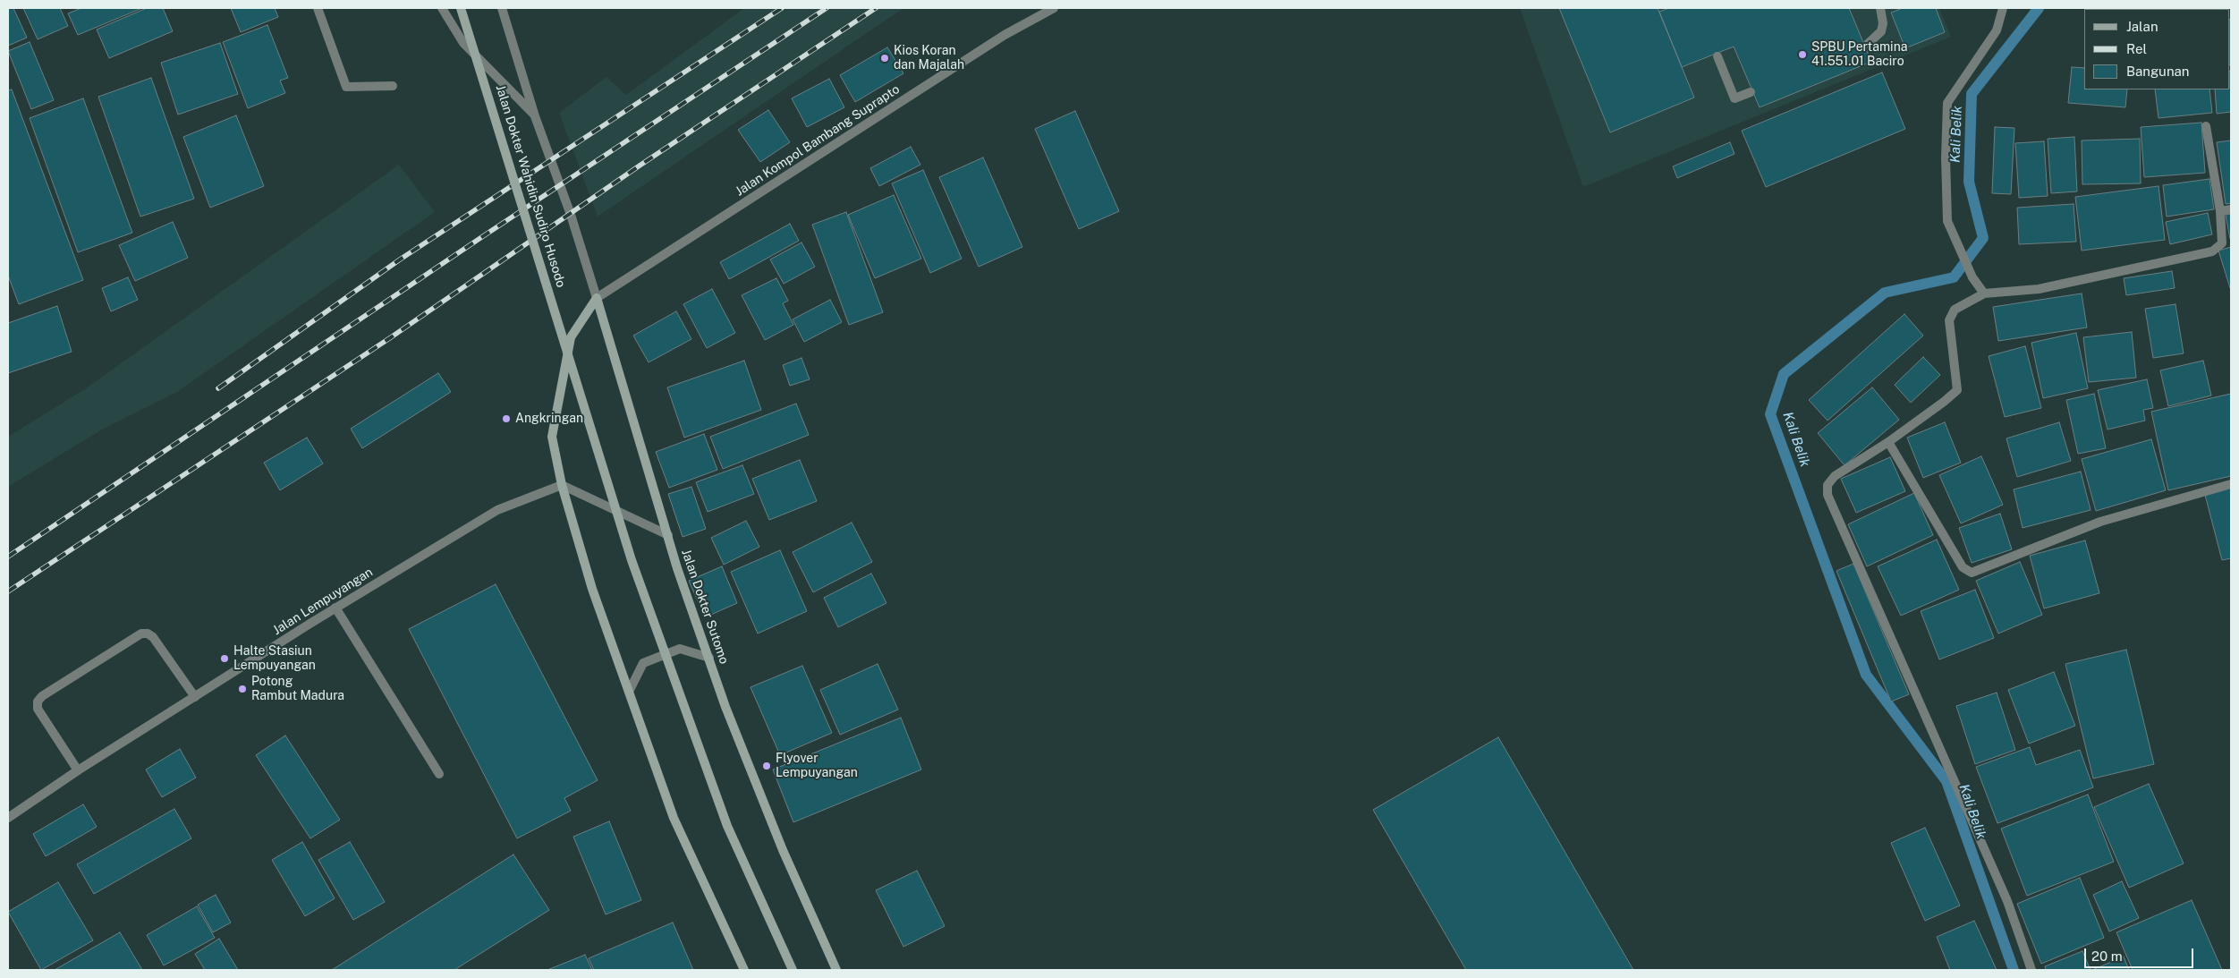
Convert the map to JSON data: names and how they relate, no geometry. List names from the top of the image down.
{
  "streets": {
    "main road": ["Jalan Dokter Wahidin Sudiro Husodo", "Jalan Dokter Sutomo"],
    "street": ["Jalan Kompol Bambang Suprapto", "Jalan Lempuyangan"]
  },
  "crossings": [
    ["Jalan Kompol Bambang Suprapto", "Jalan Dokter Wahidin Sudiro Husodo"],
    ["Jalan Kompol Bambang Suprapto", "Jalan Dokter Sutomo"],
    ["Jalan Dokter Wahidin Sudiro Husodo", "Jalan Dokter Sutomo"]
  ],
  "water": ["Kali Belik"],
  "places": [
    "SPBU Pertamina 41.551.01 Baciro",
    "Kios Koran dan Majalah",
    "Angkringan",
    "Halte Stasiun Lempuyangan",
    "Potong Rambut Madura",
    "Flyover Lempuyangan"
  ],
  "legend": ["Jalan", "Rel", "Bangunan"],
  "scale_bar": "20 m"
}
